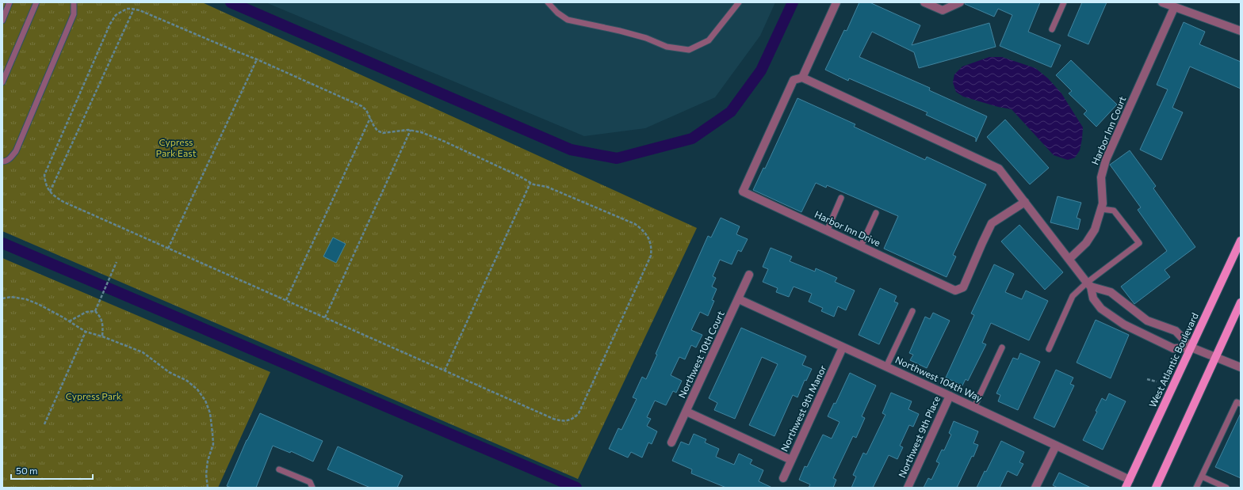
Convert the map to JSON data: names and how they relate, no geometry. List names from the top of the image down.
{
  "streets": {
    "main road": ["West Atlantic Boulevard"],
    "street": [
      "Harbor Inn Court",
      "Harbor Inn Drive",
      "Northwest 10th Court",
      "Northwest 104th Way",
      "Northwest 9th Manor",
      "Northwest 9th Place"
    ]
  },
  "crossings": [
    ["Northwest 10th Court", "Northwest 104th Way"],
    ["West Atlantic Boulevard", "Northwest 104th Way"],
    ["Northwest 104th Way", "Northwest 9th Manor"],
    ["Northwest 104th Way", "Northwest 9th Place"]
  ],
  "parks": ["Cypress Park East", "Cypress Park"],
  "scale_bar": "50 m"
}
